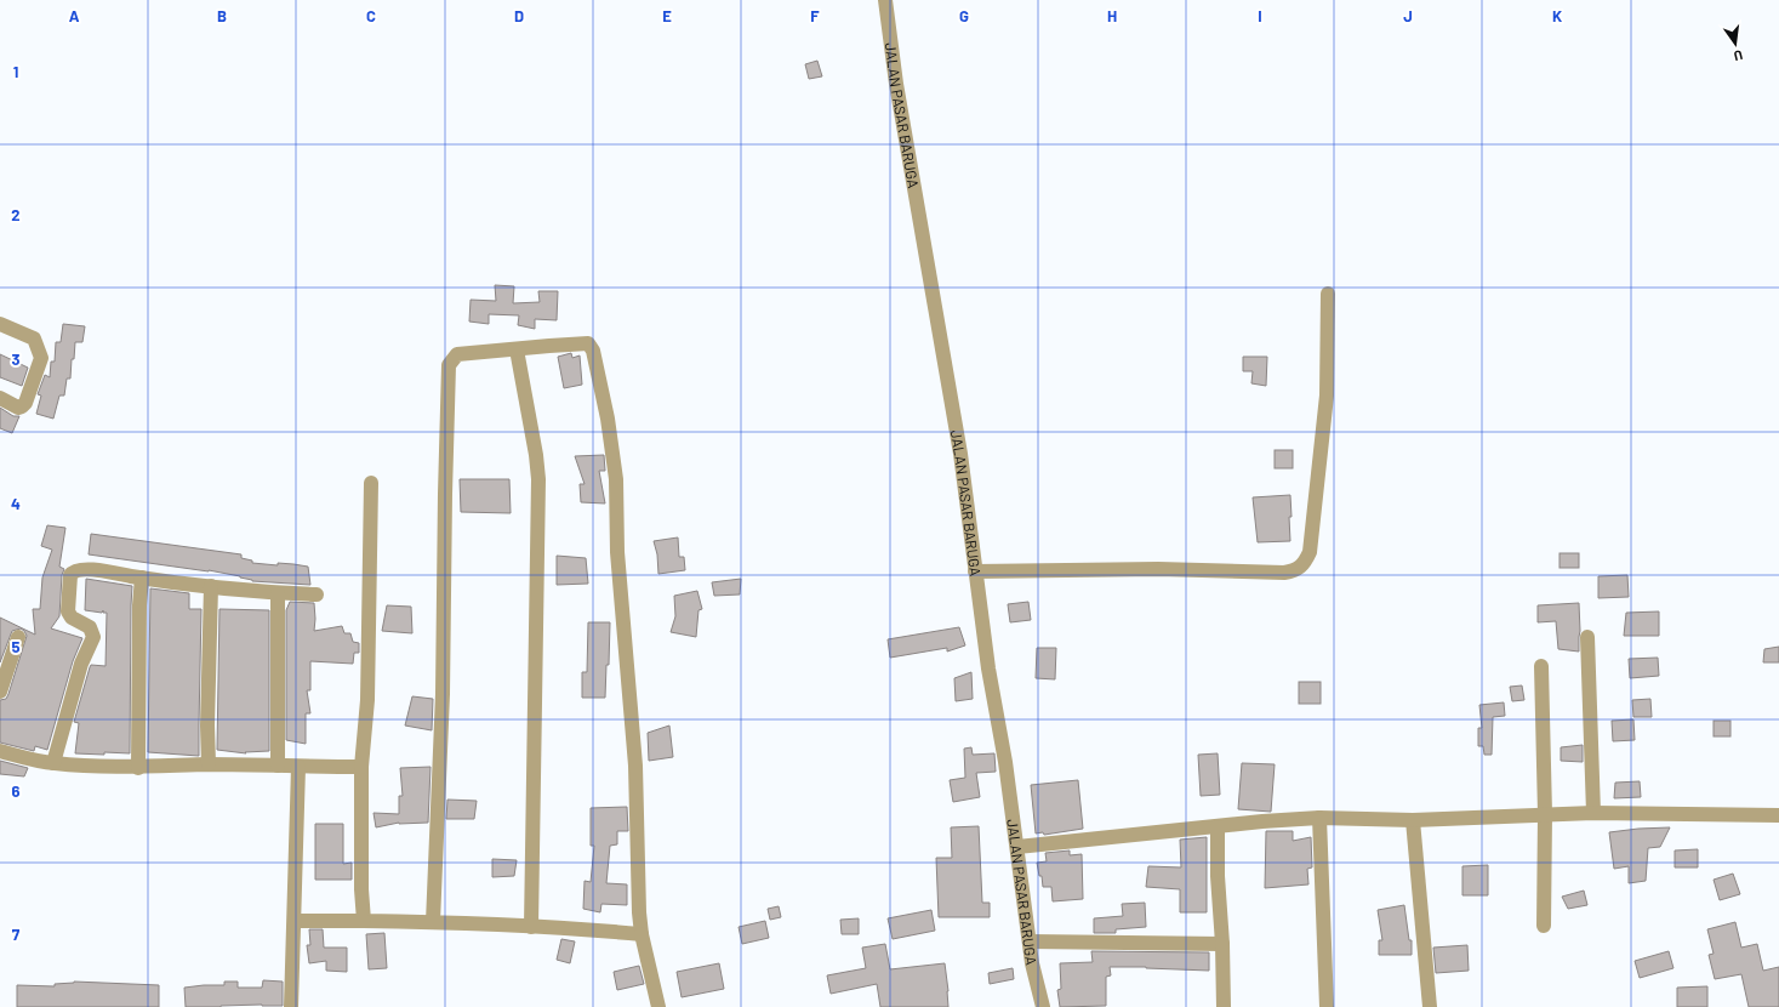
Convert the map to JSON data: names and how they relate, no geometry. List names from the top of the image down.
{
  "streets": {
    "street": ["JALAN PASAR BARUGA"]
  },
  "north": "bottom",
  "grid": {
    "columns": [
      "A",
      "B",
      "C",
      "D",
      "E",
      "F",
      "G",
      "H",
      "I",
      "J",
      "K"
    ],
    "rows": [
      "1",
      "2",
      "3",
      "4",
      "5",
      "6",
      "7"
    ]
  }
}
